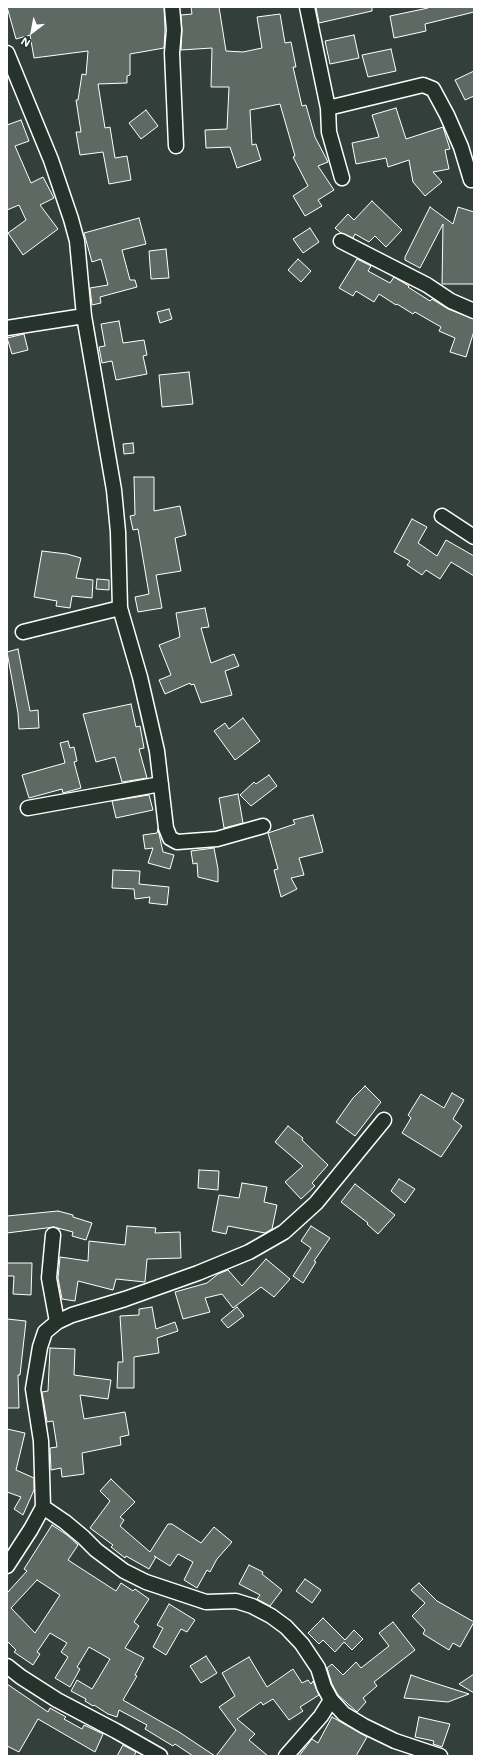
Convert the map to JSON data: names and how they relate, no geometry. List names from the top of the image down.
{
  "north": "bottom left"
}
